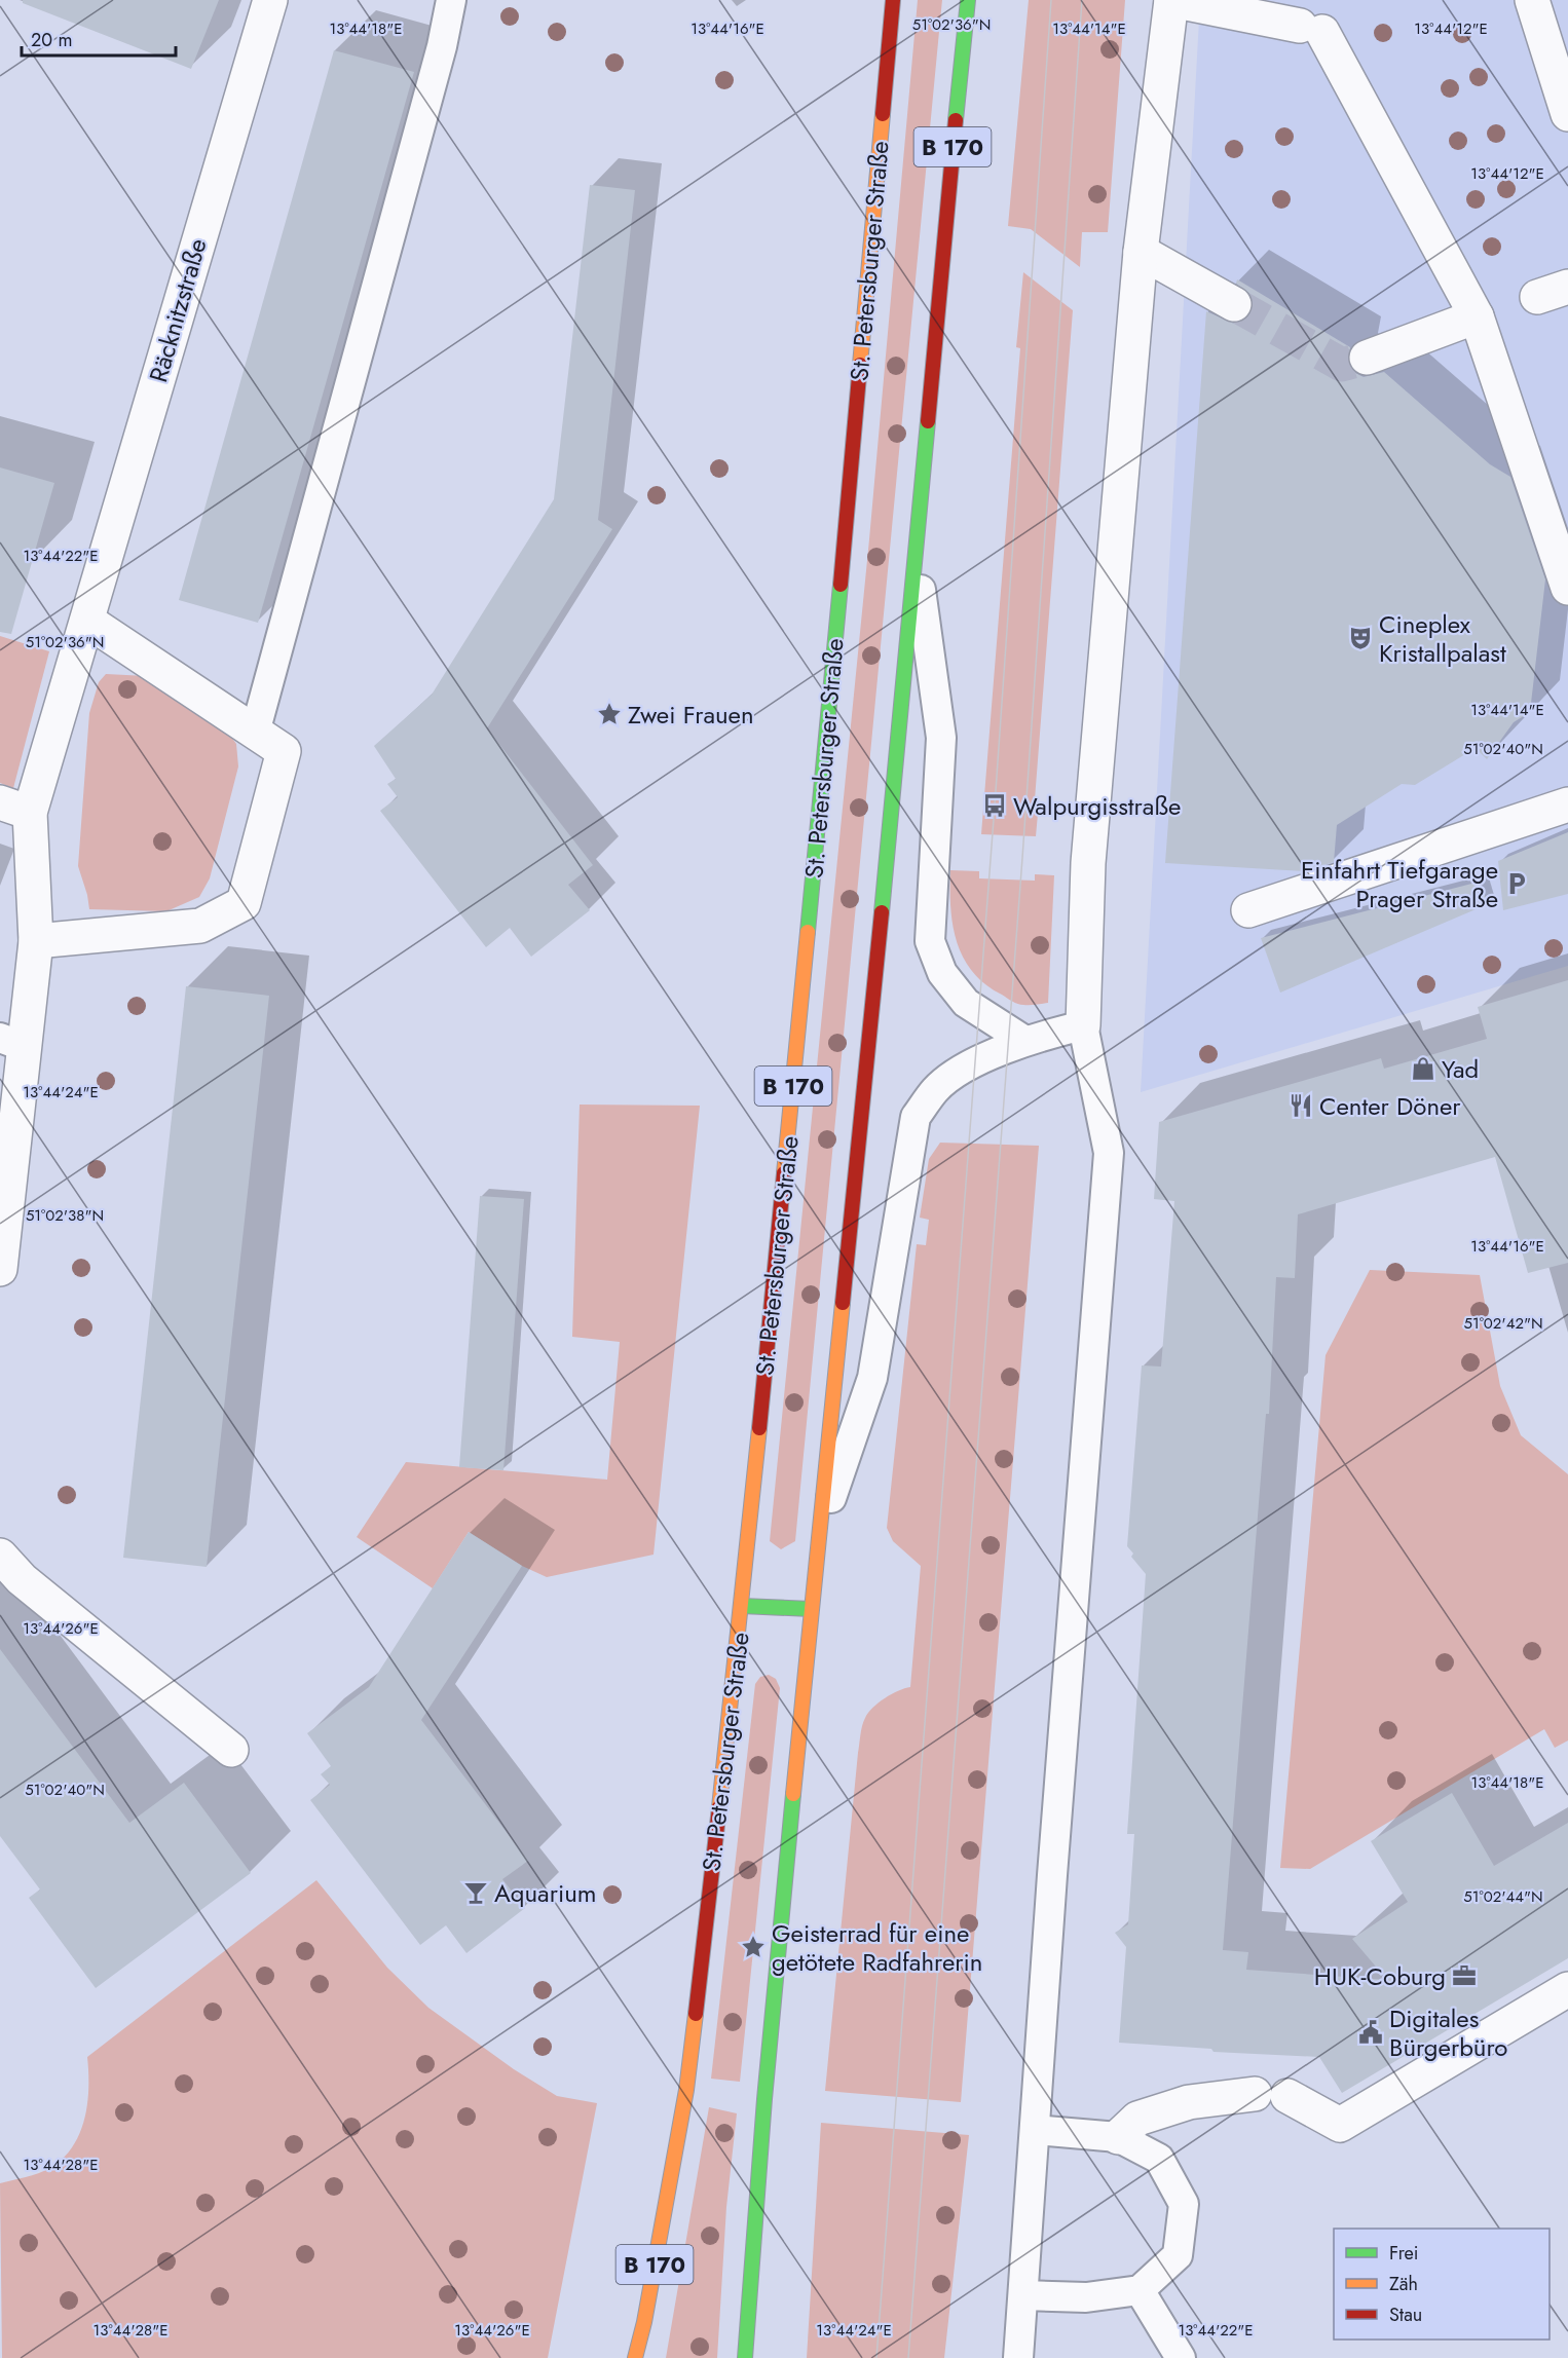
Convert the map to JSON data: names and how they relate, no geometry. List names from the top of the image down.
{
  "streets": {
    "main road": ["B 170", "St. Petersburger Straße"],
    "street": ["Räcknitzstraße"]
  },
  "places": {
    "theatre": ["Cineplex Kristallpalast"],
    "place": ["Zwei Frauen", "Geisterrad für eine getötete Radfahrerin"],
    "bus stop": ["Walpurgisstraße"],
    "parking": ["Einfahrt Tiefgarage Prager Straße"],
    "shop": ["Yad"],
    "restaurant": ["Center Döner"],
    "bar": ["Aquarium"],
    "office": ["HUK-Coburg"],
    "public building": ["Digitales Bürgerbüro"]
  },
  "legend": ["Frei", "Zäh", "Stau"],
  "scale_bar": "20 m",
  "coordinates": [
    "51°02'36\"N",
    "13°44'18\"E",
    "13°44'16\"E",
    "13°44'14\"E",
    "13°44'12\"E",
    "13°44'22\"E",
    "51°02'40\"N",
    "13°44'24\"E",
    "51°02'38\"N",
    "51°02'42\"N",
    "13°44'26\"E",
    "51°02'44\"N",
    "13°44'28\"E"
  ]
}
